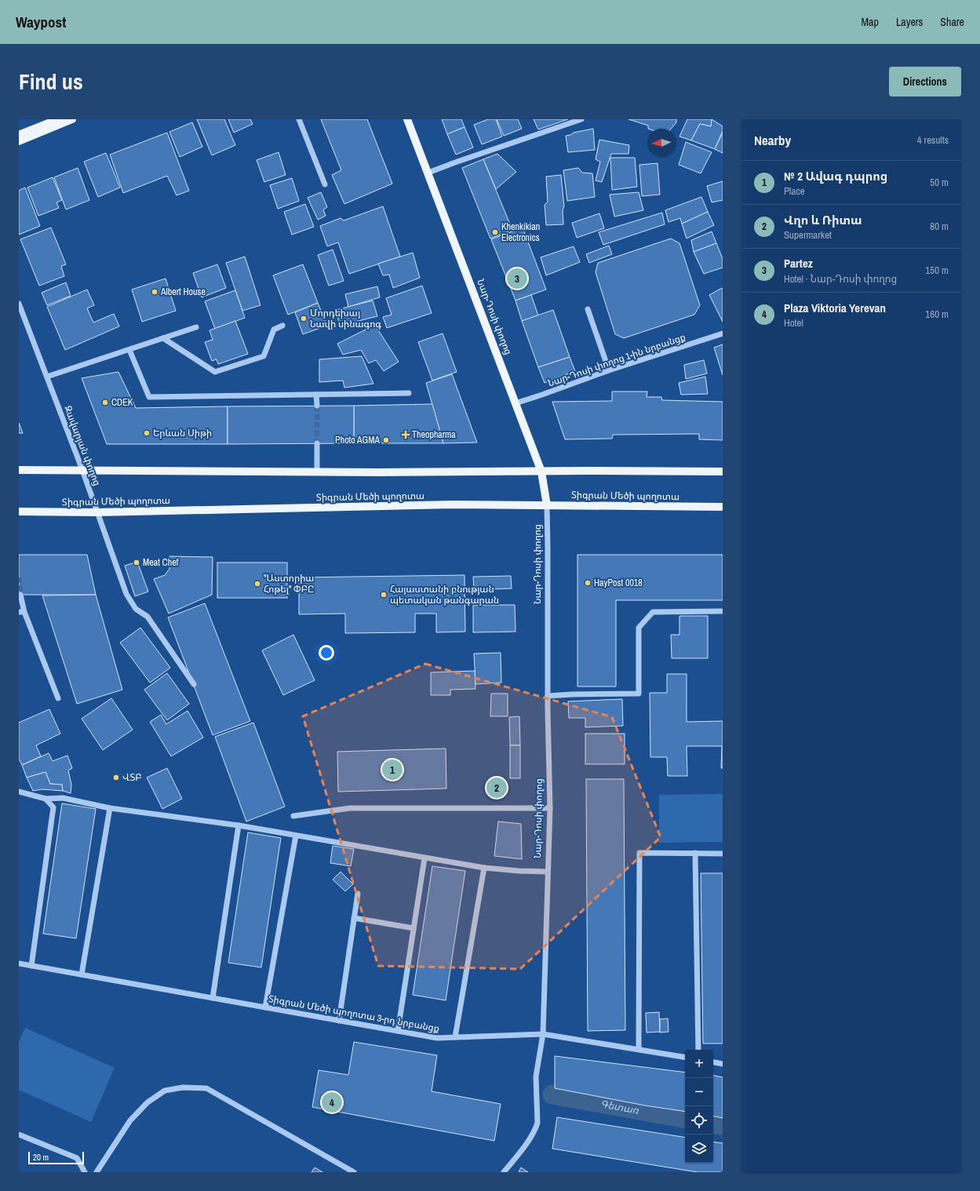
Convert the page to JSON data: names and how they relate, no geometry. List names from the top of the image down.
{
  "streets": {
    "main road": ["Նար-Դոսի փողոց", "Տիգրան Մեծի պողոտա"],
    "street": ["Նար-Դոսի փողոց 1-ին նրբանցք", "Զավարյան փողոց", "Տիգրան Մեծի պողոտա 3-րդ նրբանցք"]
  },
  "crossings": [
    ["Նար-Դոսի փողոց", "Նար-Դոսի փողոց 1-ին նրբանցք"],
    ["Նար-Դոսի փողոց", "Տիգրան Մեծի պողոտա"],
    ["Նար-Դոսի փողոց", "Տիգրան Մեծի պողոտա 3-րդ նրբանցք"],
    ["Զավարյան փողոց", "Տիգրան Մեծի պողոտա"]
  ],
  "water": ["Գետառ"],
  "places": {
    "other": [
      "Khenkikian Electronics",
      "Albert House",
      "Մորդեխայ Նավի սինագոգ",
      "CDEK",
      "Երևան Սիթի",
      "Photo AGMA",
      "Meat Chef",
      "HayPost 0018",
      "\"Աստորիա Հոթել\" ՓԲԸ",
      "Հայաստանի բնության պետական թանգարան",
      "ՎՏԲ"
    ],
    "health": ["Theopharma"]
  },
  "scale_bar": "20 m",
  "north": "left",
  "page": {
    "header": "Waypost",
    "nav": ["Map", "Layers", "Share"],
    "title": "Find us",
    "buttons": "Directions",
    "heading": ["Nearby", "4 results"],
    "list": [
      {
        "mark": "1",
        "name": "№ 2 Ավագ դպրոց",
        "note": "Place",
        "value": "50 m"
      },
      {
        "mark": "2",
        "name": "Վղո և Ռիտա",
        "note": "Supermarket",
        "value": "80 m"
      },
      {
        "mark": "3",
        "name": "Partez",
        "note": "Hotel · Նար-Դոսի փողոց",
        "value": "150 m"
      },
      {
        "mark": "4",
        "name": "Plaza Viktoria Yerevan",
        "note": "Hotel",
        "value": "160 m"
      }
    ],
    "pins": [
      "3",
      "1",
      "2",
      "4"
    ],
    "map_buttons": ["+", "−"],
    "scale": "20 m"
  }
}
